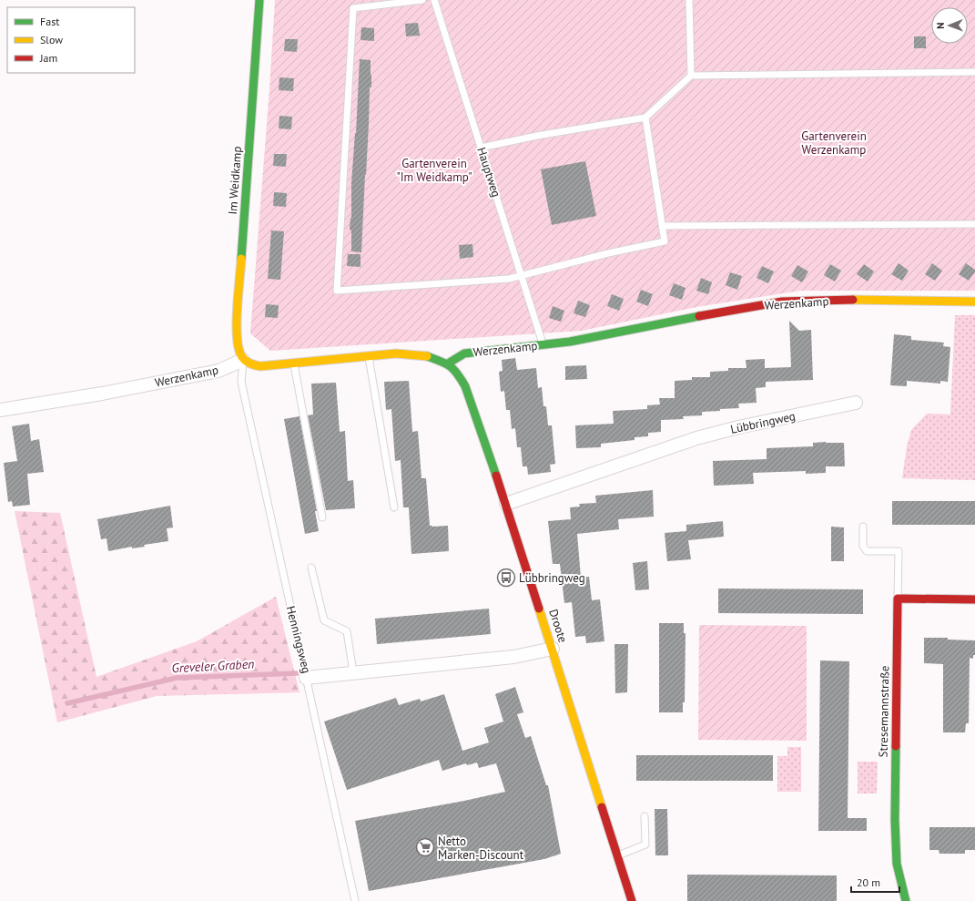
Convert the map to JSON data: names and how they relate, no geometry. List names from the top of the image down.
{
  "streets": {
    "street": [
      "Im Weidkamp",
      "Werzenkamp",
      "Lübbringweg",
      "Droote",
      "Henningsweg",
      "Stresemannstraße"
    ],
    "lane": ["Hauptweg"]
  },
  "crossings": [
    ["Hauptweg", "Werzenkamp"],
    ["Im Weidkamp", "Werzenkamp"],
    ["Im Weidkamp", "Henningsweg"],
    ["Werzenkamp", "Droote"],
    ["Werzenkamp", "Henningsweg"],
    ["Lübbringweg", "Droote"],
    ["Droote", "Henningsweg"]
  ],
  "water": ["Greveler Graben"],
  "parks": ["Gartenverein Werzenkamp", "Gartenverein \"Im Weidkamp\""],
  "places": {
    "bus stop": ["Lübbringweg"],
    "supermarket": ["Netto Marken-Discount"]
  },
  "legend": ["Fast", "Slow", "Jam"],
  "scale_bar": "20 m",
  "north": "left"
}
